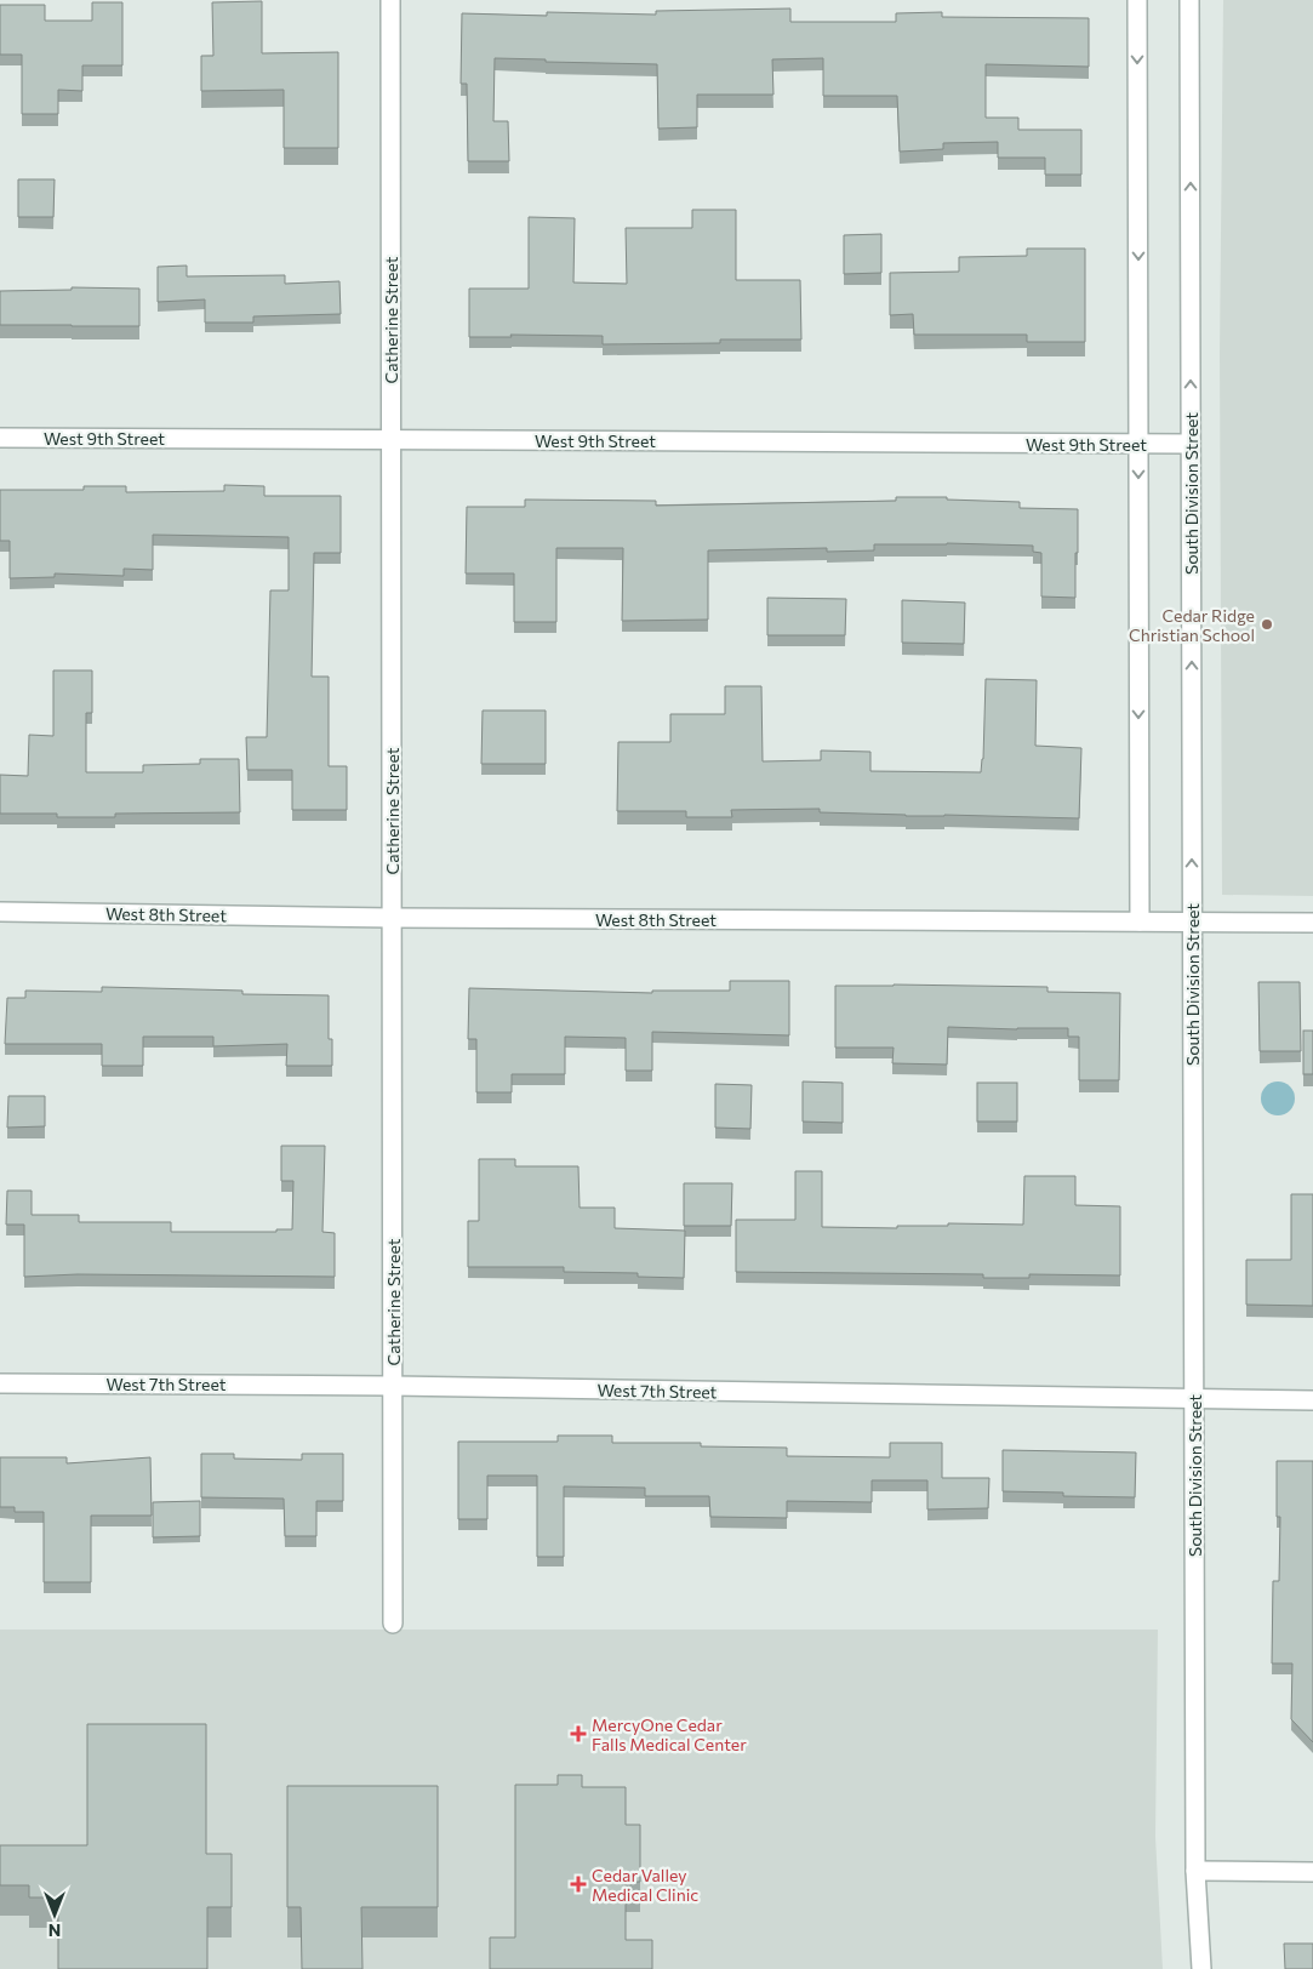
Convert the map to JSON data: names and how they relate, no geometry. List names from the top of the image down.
{
  "streets": {
    "street": [
      "Catherine Street",
      "West 9th Street",
      "South Division Street",
      "West 8th Street",
      "West 7th Street"
    ]
  },
  "crossings": [
    ["Catherine Street", "West 9th Street"],
    ["Catherine Street", "West 8th Street"],
    ["Catherine Street", "West 7th Street"],
    ["West 9th Street", "South Division Street"],
    ["South Division Street", "West 8th Street"],
    ["South Division Street", "West 7th Street"]
  ],
  "places": {
    "other": ["Cedar Ridge Christian School"],
    "health": ["MercyOne Cedar Falls Medical Center", "Cedar Valley Medical Clinic"]
  },
  "north": "bottom"
}
